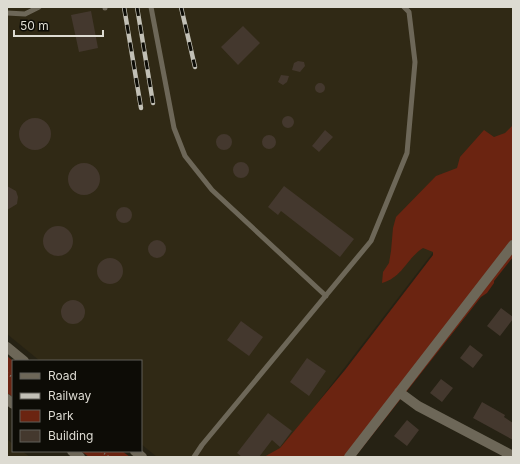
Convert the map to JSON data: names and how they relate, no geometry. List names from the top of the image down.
{
  "legend": [
    "Road",
    "Railway",
    "Park",
    "Building"
  ],
  "scale_bar": "50 m"
}
